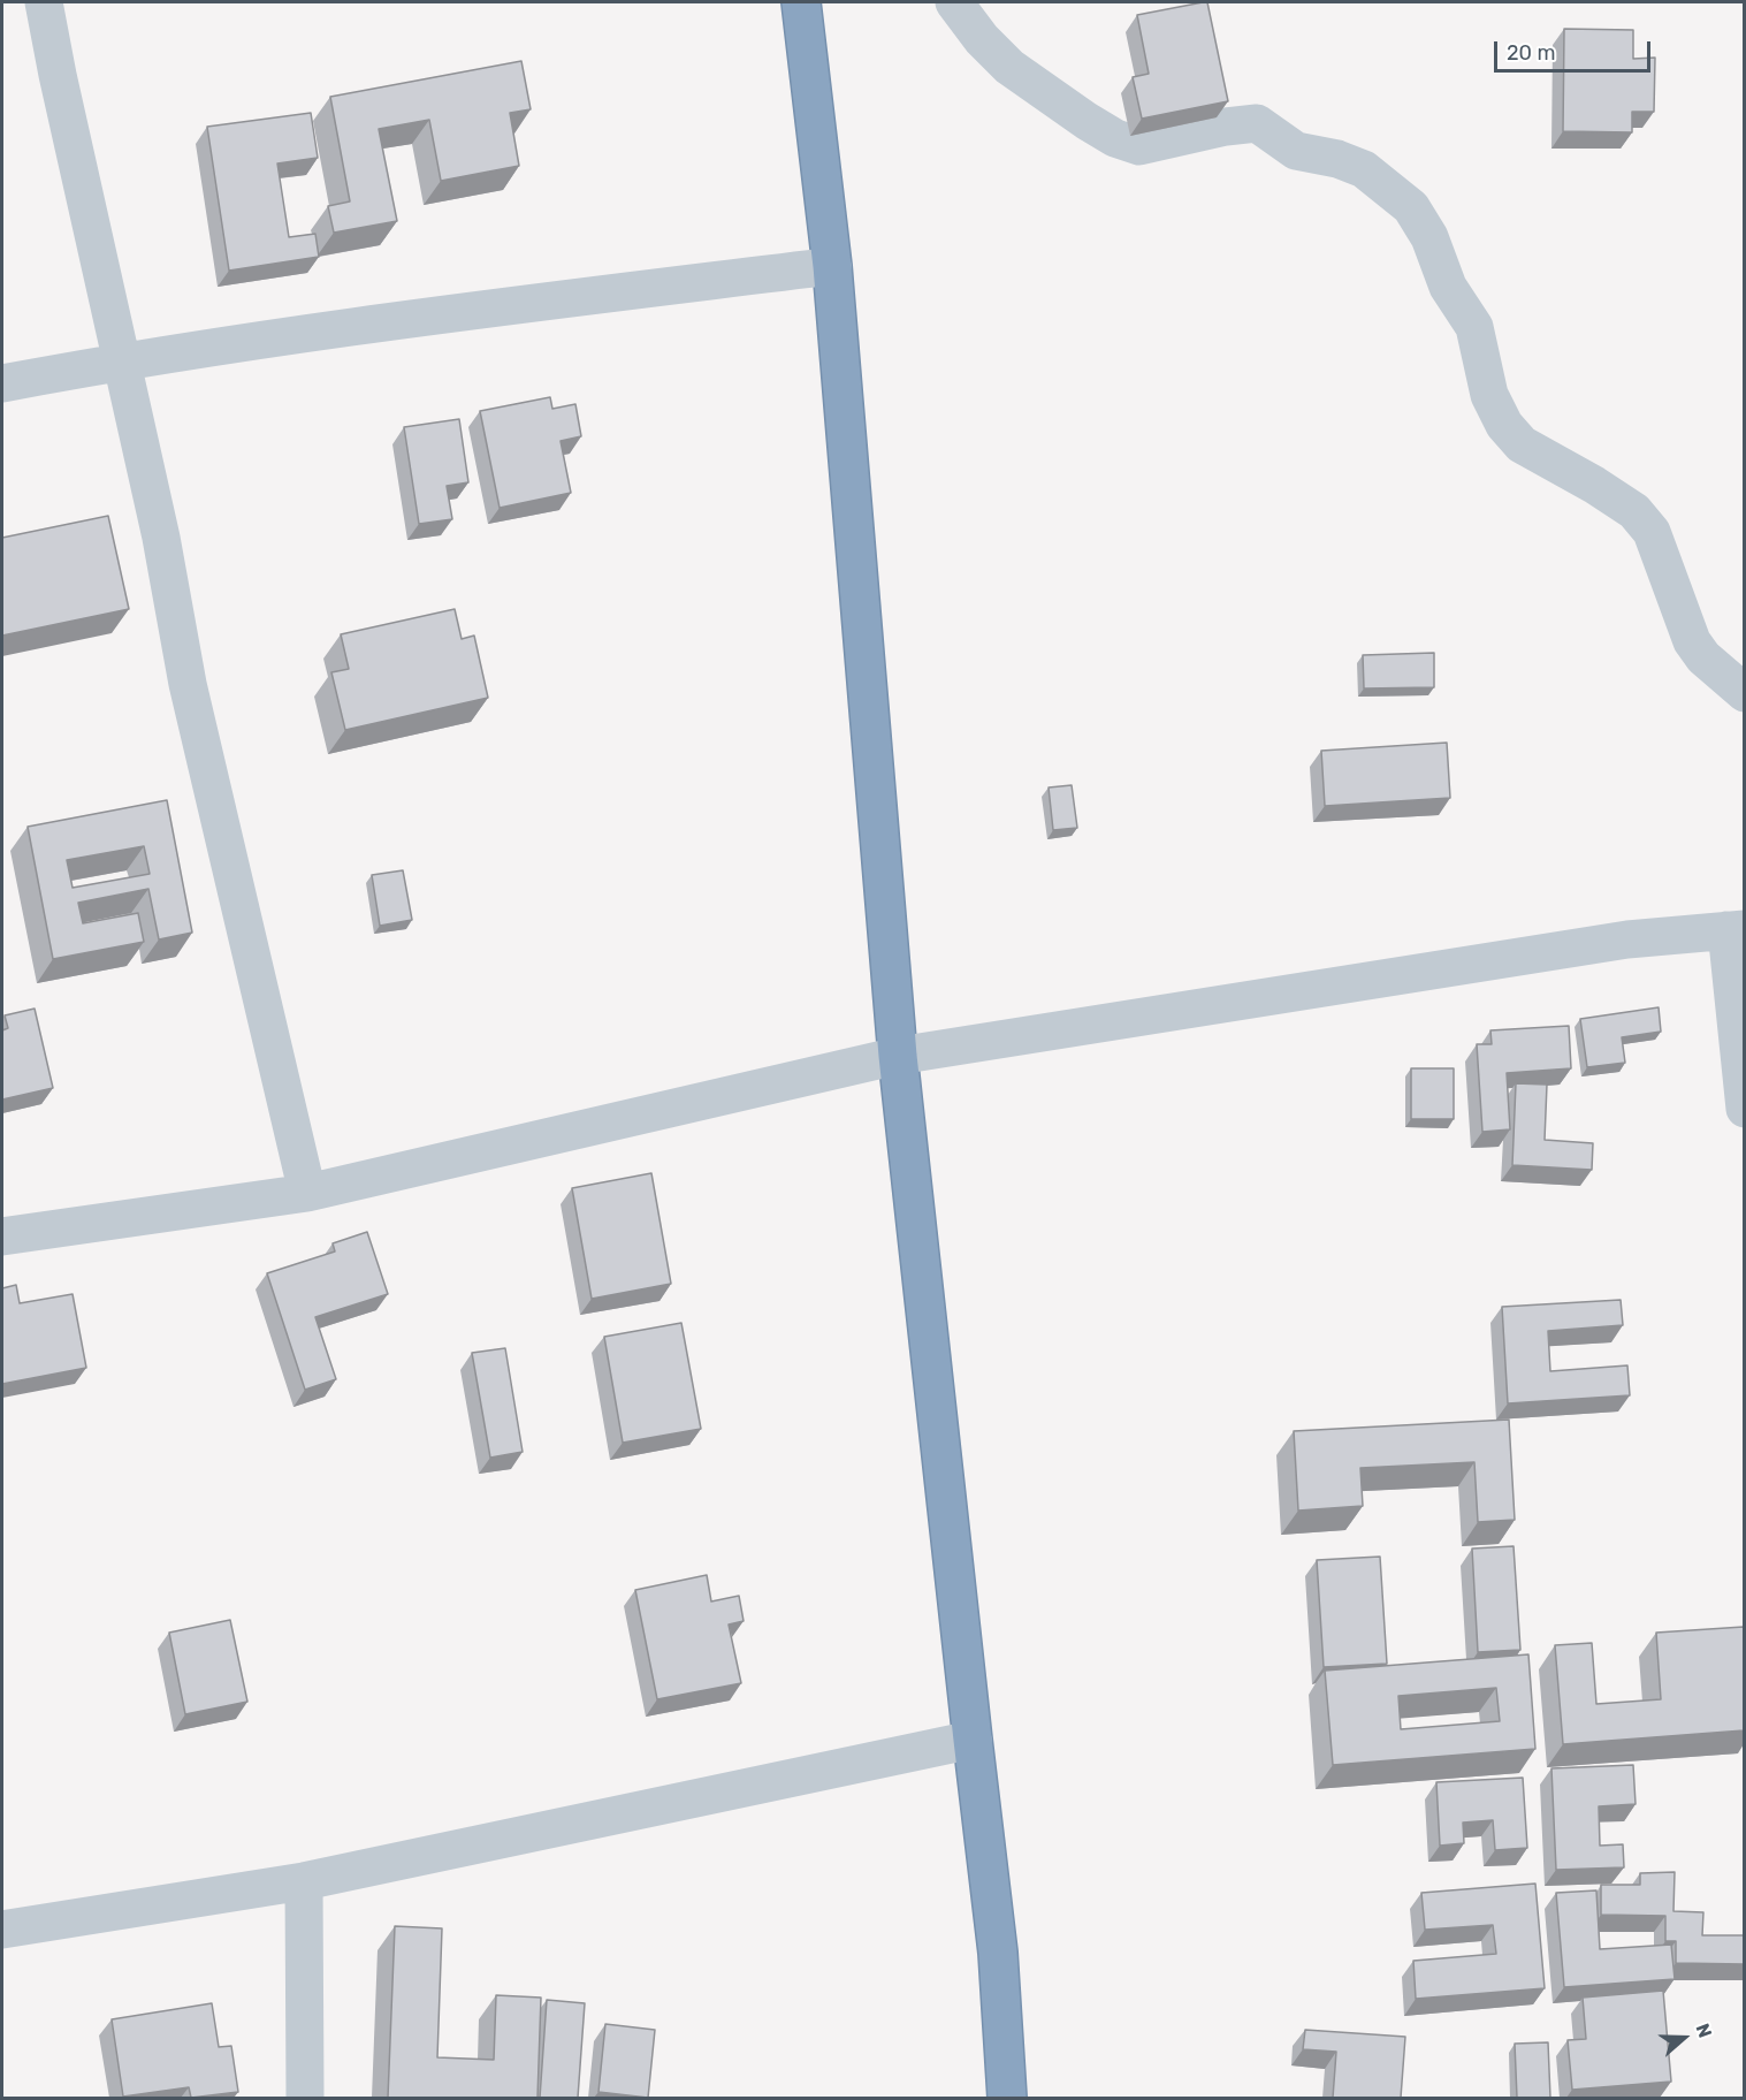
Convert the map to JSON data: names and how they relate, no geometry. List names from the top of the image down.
{
  "scale_bar": "20 m",
  "north": "right"
}
